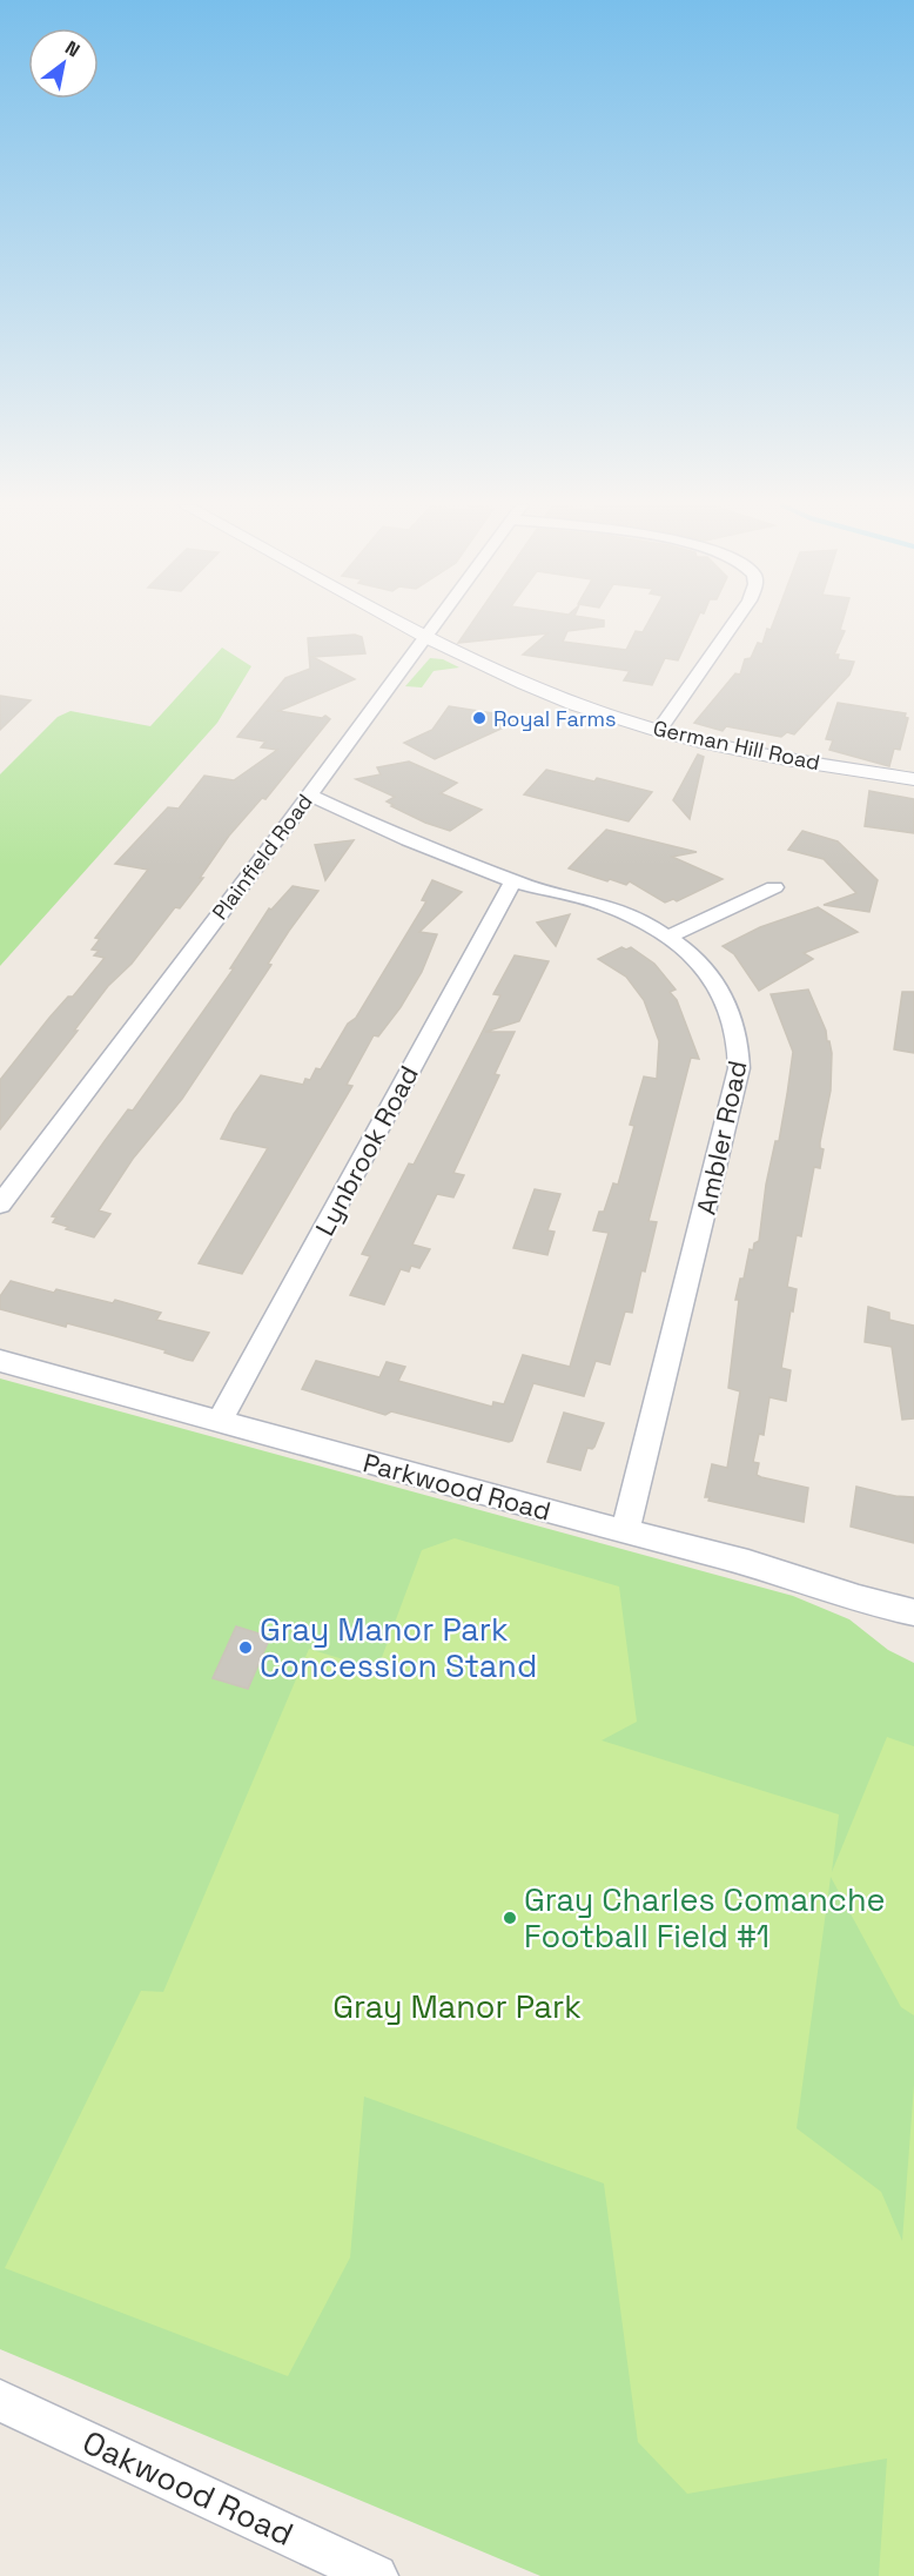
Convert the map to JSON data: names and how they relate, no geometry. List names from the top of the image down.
{
  "streets": {
    "street": [
      "German Hill Road",
      "Plainfield Road",
      "Ambler Road",
      "Lynbrook Road",
      "Parkwood Road",
      "Oakwood Road"
    ]
  },
  "crossings": [
    ["German Hill Road", "Plainfield Road"],
    ["Plainfield Road", "Ambler Road"],
    ["Ambler Road", "Lynbrook Road"],
    ["Ambler Road", "Parkwood Road"],
    ["Lynbrook Road", "Parkwood Road"]
  ],
  "parks": ["Gray Manor Park"],
  "places": ["Royal Farms", "Gray Manor Park Concession Stand", "Gray Charles Comanche Football Field #1"],
  "north": "top right"
}
